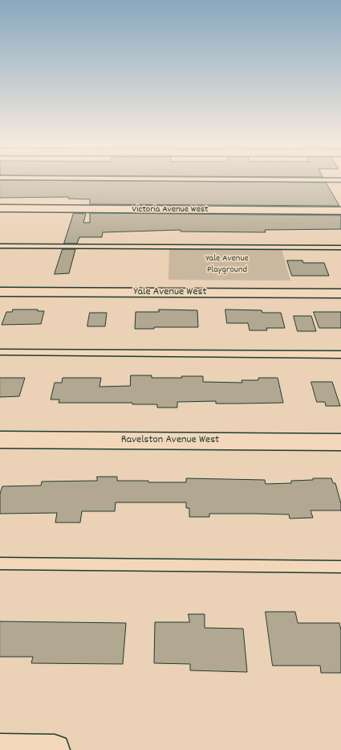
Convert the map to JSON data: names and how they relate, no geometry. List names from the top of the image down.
{
  "streets": {
    "street": ["Victoria Avenue West", "Yale Avenue West", "Ravelston Avenue West"]
  },
  "parks": ["Yale Avenue Playground"]
}
